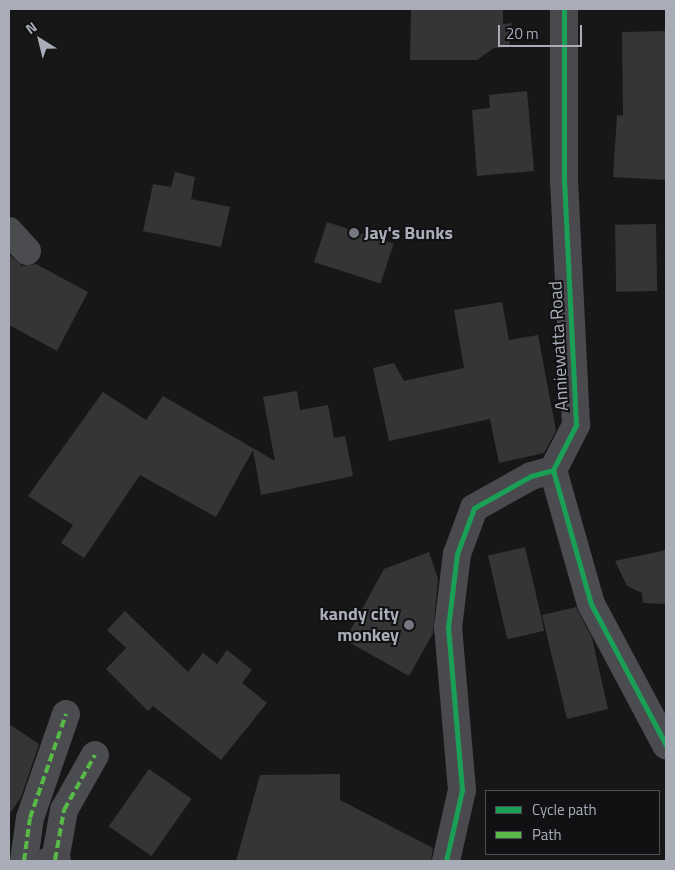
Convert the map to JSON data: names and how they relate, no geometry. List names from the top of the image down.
{
  "streets": {
    "street": ["Anniewatta Road"]
  },
  "places": ["Jay's Bunks", "kandy city monkey"],
  "legend": ["Cycle path", "Path"],
  "scale_bar": "20 m",
  "north": "top left"
}
